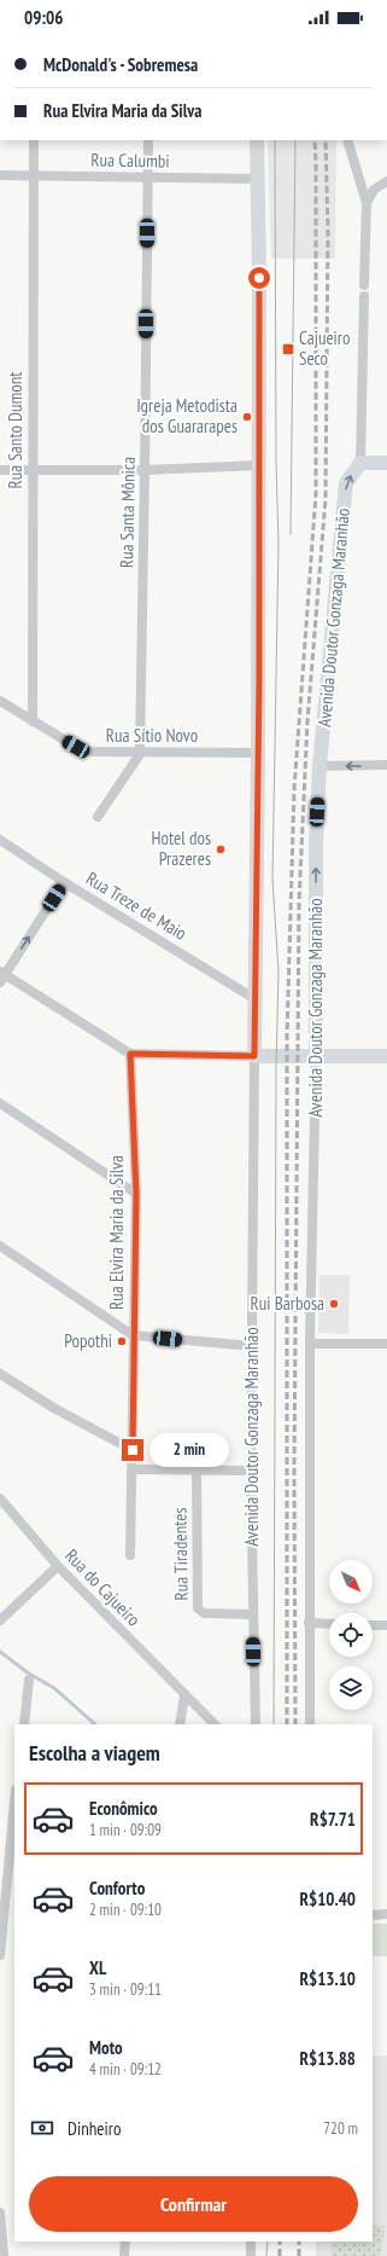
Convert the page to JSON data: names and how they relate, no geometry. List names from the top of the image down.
{
  "streets": {
    "street": [
      "Rua Calumbi",
      "Rua Santo Dumont",
      "Rua Santa Mônica",
      "Avenida Doutor Gonzaga Maranhão",
      "Rua Sítio Novo",
      "Rua Treze de Maio",
      "Rua Elvira Maria da Silva",
      "Rua Tiradentes",
      "Rua do Cajueiro"
    ]
  },
  "crossings": [
    ["Rua Calumbi", "Rua Santo Dumont"],
    ["Rua Calumbi", "Rua Santa Mônica"],
    ["Rua Calumbi", "Avenida Doutor Gonzaga Maranhão"],
    ["Rua Santo Dumont", "Rua Sítio Novo"],
    ["Rua Santa Mônica", "Rua Sítio Novo"],
    ["Avenida Doutor Gonzaga Maranhão", "Rua Sítio Novo"],
    ["Avenida Doutor Gonzaga Maranhão", "Rua Treze de Maio"],
    ["Avenida Doutor Gonzaga Maranhão", "Rua Tiradentes"]
  ],
  "places": {
    "transit": ["Cajueiro Seco"],
    "other": [
      "Igreja Metodista dos Guararapes",
      "Hotel dos Prazeres",
      "Rui Barbosa",
      "Popothi"
    ]
  },
  "north": "bottom right",
  "page": {
    "status": "09:06",
    "banner": ["McDonald's - Sobremesa", "Rua Elvira Maria da Silva"],
    "bubble": "2 min",
    "heading": "Escolha a viagem",
    "list": [
      {
        "name": "Econômico",
        "note": "1 min · 09:09",
        "value": "R$7.71"
      },
      {
        "name": "Conforto",
        "note": "2 min · 09:10",
        "value": "R$10.40"
      },
      {
        "name": "XL",
        "note": "3 min · 09:11",
        "value": "R$13.10"
      },
      {
        "name": "Moto",
        "note": "4 min · 09:12",
        "value": "R$13.88"
      }
    ],
    "pay": ["Dinheiro", "720 m"],
    "buttons": "Confirmar"
  }
}
